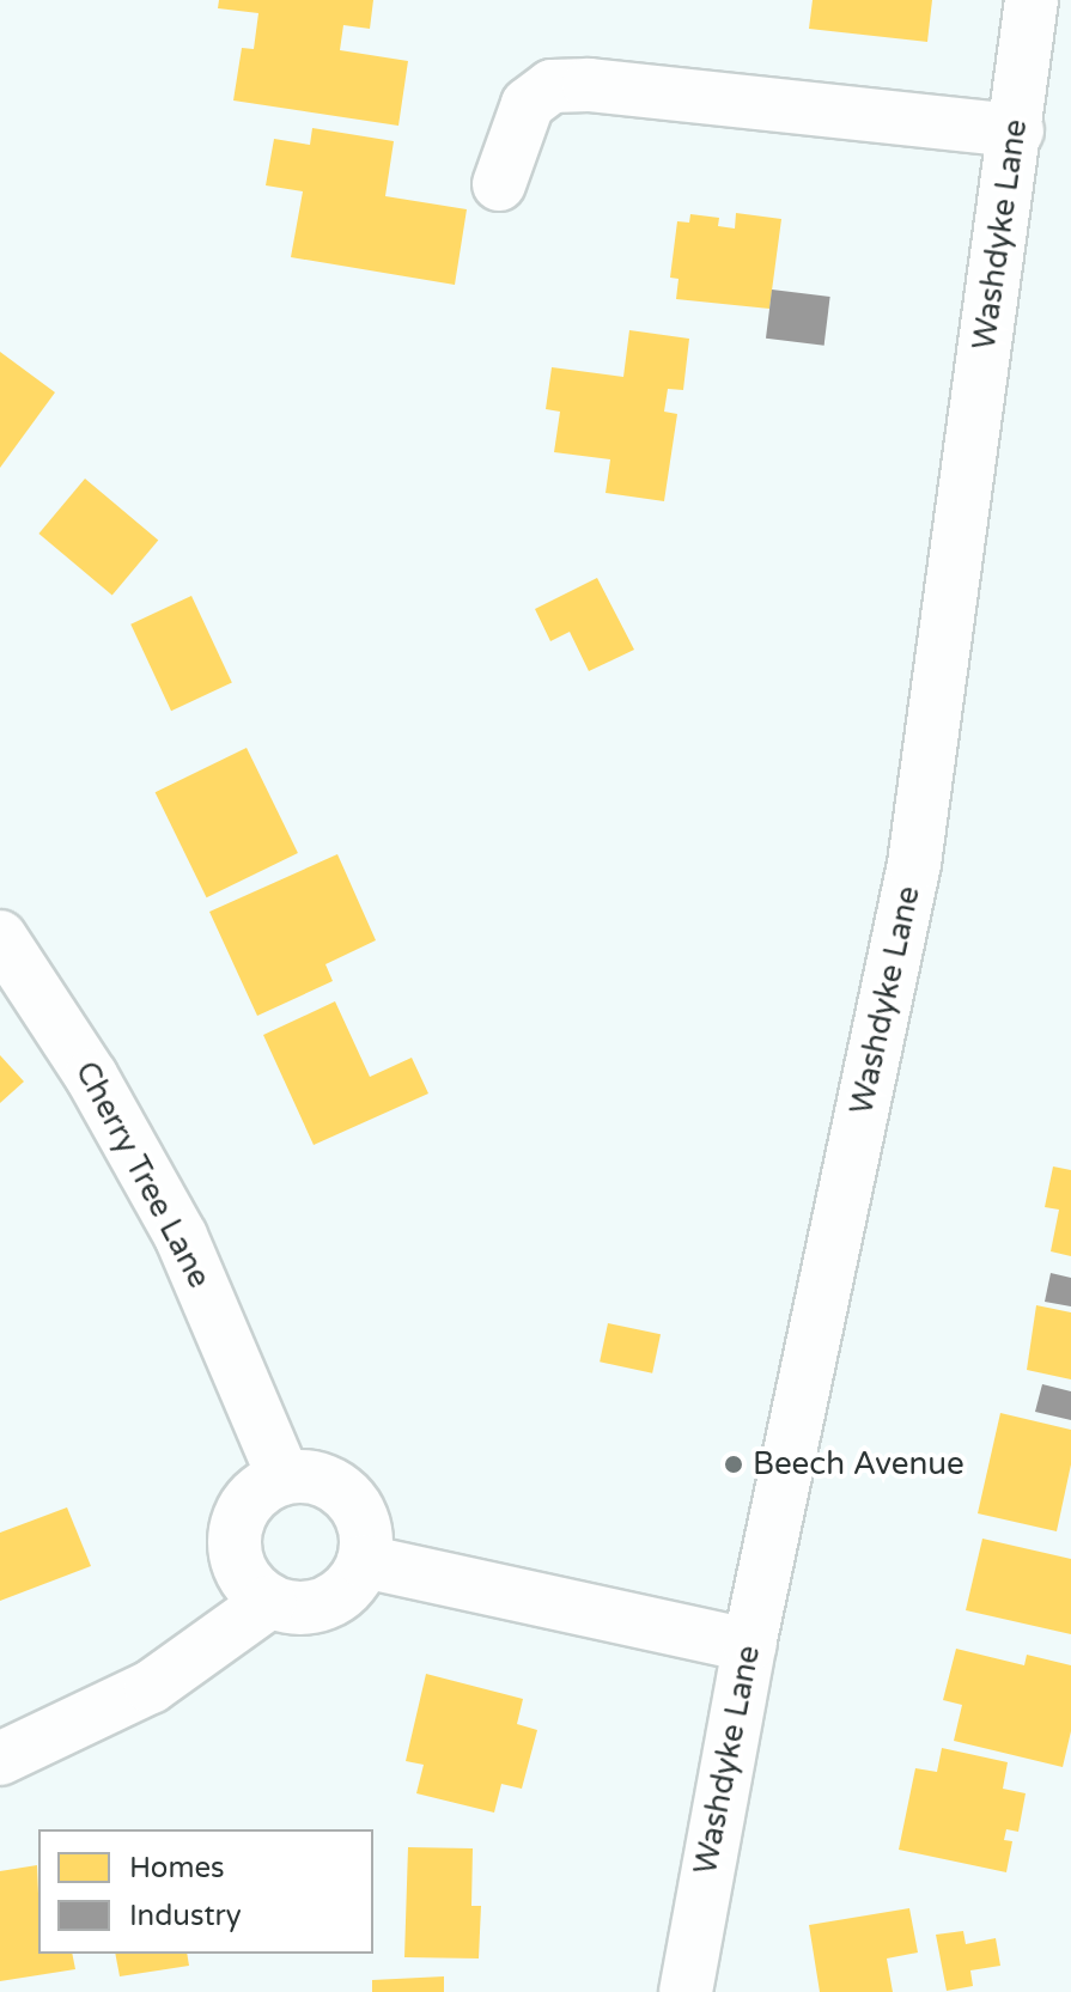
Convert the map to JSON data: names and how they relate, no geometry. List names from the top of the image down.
{
  "streets": {
    "street": ["Washdyke Lane", "Cherry Tree Lane"]
  },
  "places": ["Beech Avenue"],
  "legend": ["Homes", "Industry"]
}
